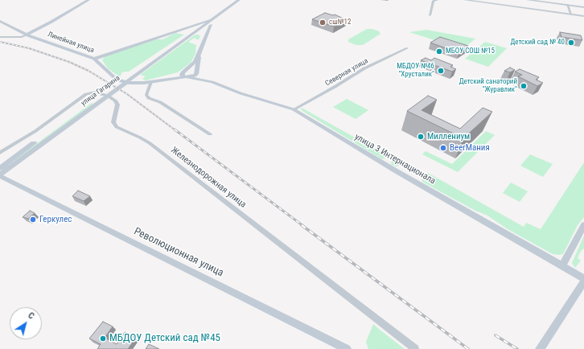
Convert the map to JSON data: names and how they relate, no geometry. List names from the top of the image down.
{
  "streets": {
    "main road": [
      "Линейная улица",
      "улица Гагарина",
      "улица 3 Интернационала",
      "Революционная улица"
    ],
    "street": ["Северная улица", "Железнодорожная улица"]
  },
  "crossings": [
    ["Линейная улица", "улица Гагарина"],
    ["Линейная улица", "улица 3 Интернационала"],
    ["Северная улица", "улица 3 Интернационала"],
    ["улица Гагарина", "улица 3 Интернационала"],
    ["улица Гагарина", "Революционная улица"]
  ],
  "places": [
    "сш№12",
    "Детский сад № 40",
    "МБОУ СОШ №15",
    "МБДОУ №46 \"Хрусталик\"",
    "Детский санаторий \"Журавлик\"",
    "Миллениум",
    "BeerМания",
    "Геркулес",
    "МБДОУ Детский сад №45"
  ],
  "north": "top right"
}
